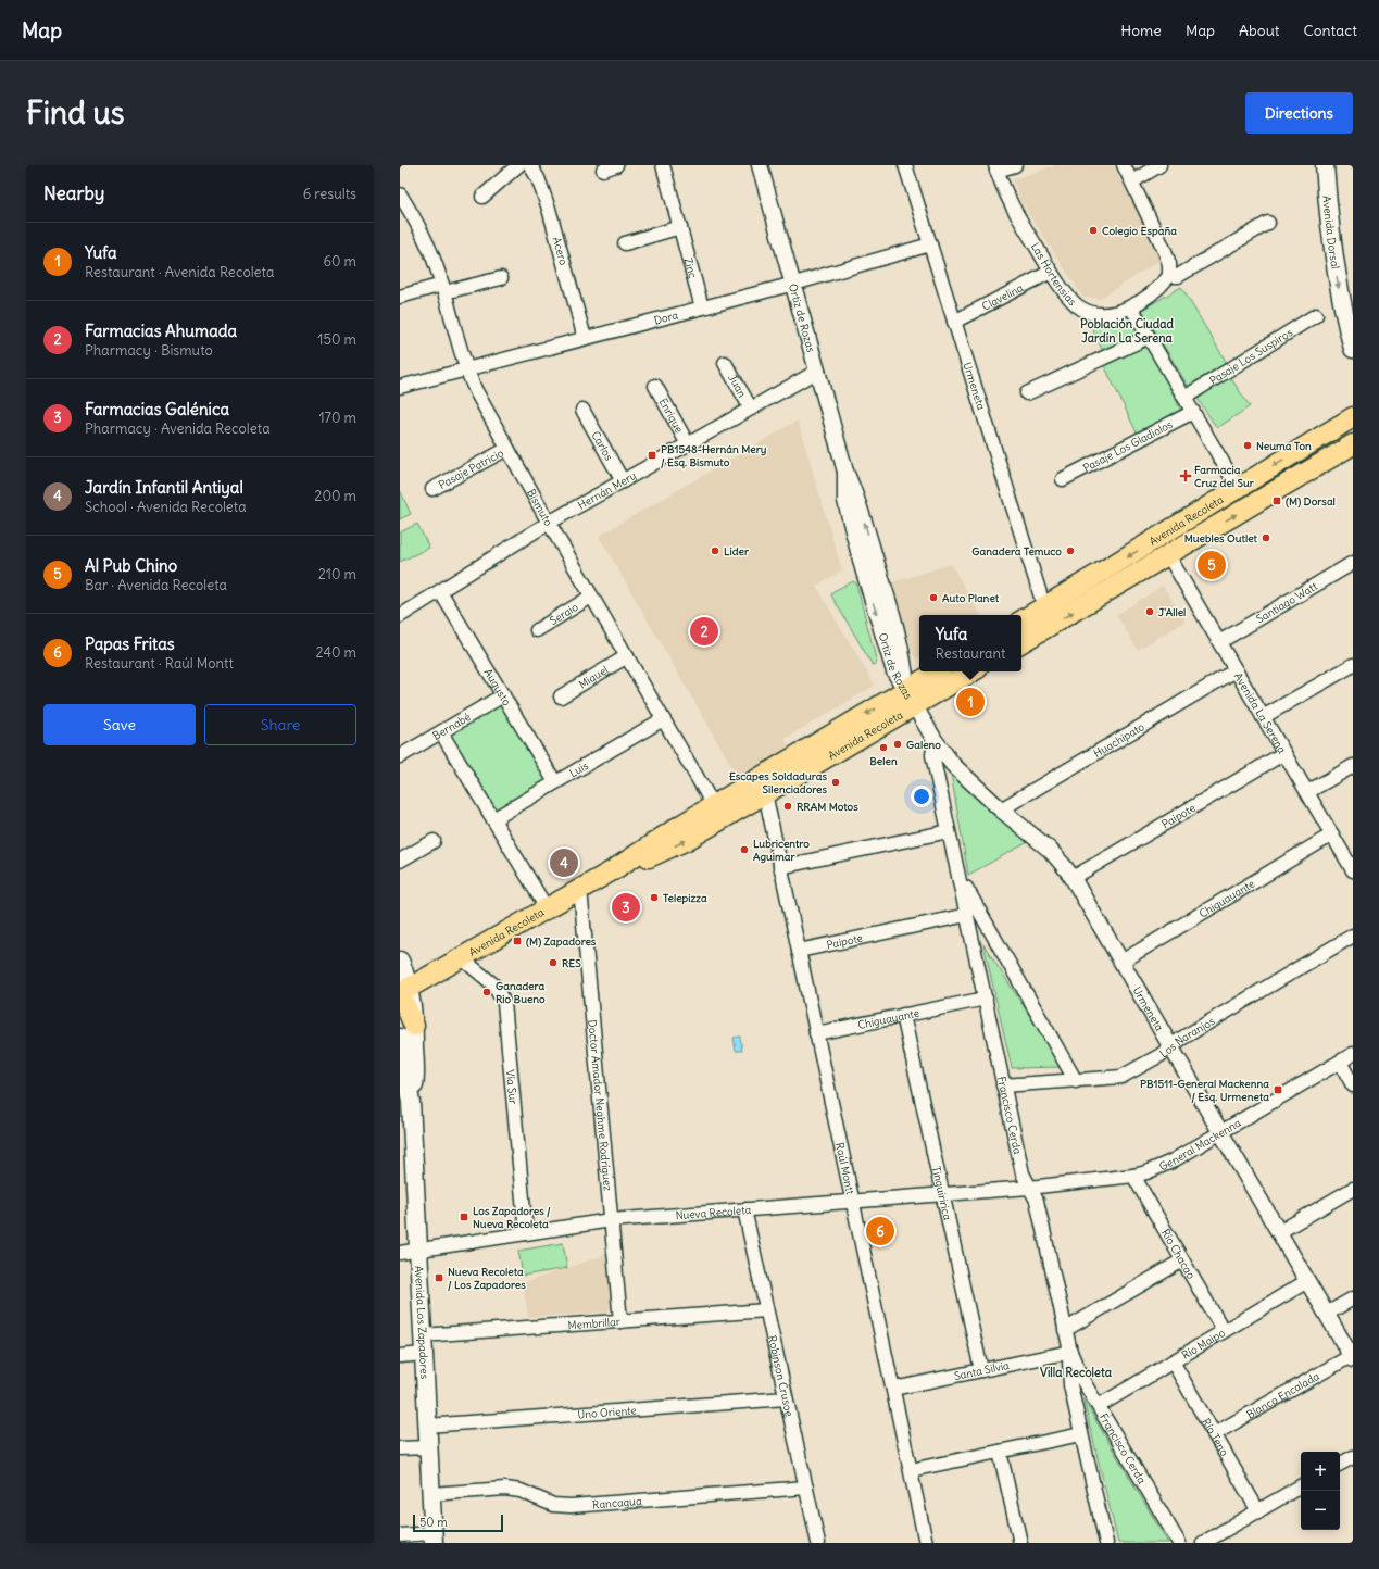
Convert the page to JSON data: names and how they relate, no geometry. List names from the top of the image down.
{
  "streets": {
    "main road": ["Avenida Dorsal", "Avenida Recoleta", "Avenida Los Zapadores"],
    "street": [
      "Acero",
      "Zinc",
      "Las Hortensias",
      "Clavelina",
      "Dora",
      "Ortiz de Rozas",
      "Pasaje Los Suspiros",
      "Juan",
      "Urmeneta",
      "Enrique",
      "Carlos",
      "Pasaje Los Gladiolos",
      "Pasaje Patricio",
      "Hernán Mery",
      "Bismuto",
      "Santiago Watt",
      "Sergio",
      "Miguel",
      "Augusto",
      "Avenida La Serena",
      "Bernabé",
      "Huachipato",
      "Luis",
      "Paipote",
      "Chiguayante",
      "Los Naranjos",
      "Vía Sur",
      "Doctor Amador Neghme Rodríguez",
      "Francisco Cerda",
      "General Mackenna",
      "Raúl Montt",
      "Tinguiririca",
      "Nueva Recoleta",
      "Río Chacao",
      "Membrillar",
      "Río Maipo",
      "Santa Silvia",
      "Robinson Crusoe",
      "Blanco Encalada",
      "Uno Oriente",
      "Río Teno",
      "Rancagua"
    ]
  },
  "crossings": [
    ["Acero", "Dora"],
    ["Zinc", "Dora"],
    ["Las Hortensias", "Clavelina"],
    ["Clavelina", "Urmeneta"],
    ["Dora", "Ortiz de Rozas"],
    ["Dora", "Urmeneta"],
    ["Dora", "Bismuto"],
    ["Ortiz de Rozas", "Urmeneta"],
    ["Ortiz de Rozas", "Hernán Mery"],
    ["Ortiz de Rozas", "Avenida Recoleta"],
    ["Juan", "Hernán Mery"],
    ["Urmeneta", "Avenida Recoleta"],
    ["Urmeneta", "Huachipato"],
    ["Urmeneta", "Paipote"],
    ["Urmeneta", "Chiguayante"],
    ["Urmeneta", "Los Naranjos"],
    ["Urmeneta", "Francisco Cerda"],
    ["Urmeneta", "General Mackenna"],
    ["Urmeneta", "Río Maipo"],
    ["Urmeneta", "Blanco Encalada"],
    ["Enrique", "Hernán Mery"],
    ["Carlos", "Hernán Mery"],
    ["Pasaje Patricio", "Bismuto"],
    ["Hernán Mery", "Bismuto"],
    ["Hernán Mery", "Augusto"],
    ["Bismuto", "Avenida Recoleta"],
    ["Bismuto", "Sergio"],
    ["Bismuto", "Miguel"],
    ["Bismuto", "Luis"],
    ["Avenida Recoleta", "Avenida La Serena"],
    ["Avenida Recoleta", "Vía Sur"],
    ["Avenida Recoleta", "Doctor Amador Neghme Rodríguez"],
    ["Avenida Recoleta", "Raúl Montt"],
    ["Santiago Watt", "Avenida La Serena"],
    ["Augusto", "Bernabé"],
    ["Augusto", "Luis"],
    ["Avenida La Serena", "Huachipato"],
    ["Avenida La Serena", "Paipote"],
    ["Avenida La Serena", "Chiguayante"],
    ["Paipote", "Francisco Cerda"],
    ["Paipote", "Raúl Montt"],
    ["Chiguayante", "Francisco Cerda"],
    ["Chiguayante", "Raúl Montt"],
    ["Chiguayante", "Tinguiririca"],
    ["Los Naranjos", "Francisco Cerda"],
    ["Vía Sur", "Nueva Recoleta"],
    ["Doctor Amador Neghme Rodríguez", "Nueva Recoleta"],
    ["Doctor Amador Neghme Rodríguez", "Membrillar"],
    ["Francisco Cerda", "General Mackenna"],
    ["Francisco Cerda", "Nueva Recoleta"],
    ["Francisco Cerda", "Río Maipo"],
    ["Francisco Cerda", "Santa Silvia"],
    ["General Mackenna", "Nueva Recoleta"],
    ["General Mackenna", "Río Chacao"],
    ["Raúl Montt", "Nueva Recoleta"],
    ["Raúl Montt", "Santa Silvia"],
    ["Tinguiririca", "Nueva Recoleta"],
    ["Tinguiririca", "Santa Silvia"],
    ["Nueva Recoleta", "Avenida Los Zapadores"],
    ["Nueva Recoleta", "Robinson Crusoe"],
    ["Río Chacao", "Río Maipo"],
    ["Avenida Los Zapadores", "Membrillar"],
    ["Avenida Los Zapadores", "Uno Oriente"],
    ["Avenida Los Zapadores", "Rancagua"],
    ["Membrillar", "Robinson Crusoe"],
    ["Río Maipo", "Río Teno"],
    ["Robinson Crusoe", "Uno Oriente"],
    ["Robinson Crusoe", "Rancagua"],
    ["Blanco Encalada", "Río Teno"]
  ],
  "one_way": ["Avenida Dorsal"],
  "districts": ["Población Ciudad Jardín La Serena", "Villa Recoleta"],
  "places": {
    "other": [
      "Colegio España",
      "Neuma Ton",
      "Muebles Outlet",
      "Lider",
      "Ganadera Temuco",
      "Auto Planet",
      "J'Allel",
      "Galeno",
      "Belen",
      "Escapes Soldaduras Silenciadores",
      "RRAM Motos",
      "Lubricentro Aguimar",
      "Telepizza",
      "RES",
      "Ganadera Rio Bueno"
    ],
    "transit": [
      "PB1548-Hernán Mery / Esq. Bismuto",
      "(M) Dorsal",
      "(M) Zapadores",
      "PB1511-General Mackenna / Esq. Urmeneta",
      "Los Zapadores / Nueva Recoleta",
      "Nueva Recoleta / Los Zapadores"
    ],
    "health": ["Farmacia Cruz del Sur"]
  },
  "scale_bar": "50 m",
  "page": {
    "header": "Map",
    "nav": [
      "Home",
      "Map",
      "About",
      "Contact"
    ],
    "buttons": [
      "Directions",
      ["Save", "Share"]
    ],
    "title": "Find us",
    "heading": ["Nearby", "6 results"],
    "list": [
      {
        "mark": "1",
        "name": "Yufa",
        "note": "Restaurant · Avenida Recoleta",
        "value": "60 m"
      },
      {
        "mark": "2",
        "name": "Farmacias Ahumada",
        "note": "Pharmacy · Bismuto",
        "value": "150 m"
      },
      {
        "mark": "3",
        "name": "Farmacias Galénica",
        "note": "Pharmacy · Avenida Recoleta",
        "value": "170 m"
      },
      {
        "mark": "4",
        "name": "Jardín Infantil Antiyal",
        "note": "School · Avenida Recoleta",
        "value": "200 m"
      },
      {
        "mark": "5",
        "name": "Al Pub Chino",
        "note": "Bar · Avenida Recoleta",
        "value": "210 m"
      },
      {
        "mark": "6",
        "name": "Papas Fritas",
        "note": "Restaurant · Raúl Montt",
        "value": "240 m"
      }
    ],
    "pins": [
      "5",
      "2",
      "1",
      "4",
      "3",
      "6"
    ],
    "popup": ["Yufa", "Restaurant"],
    "map_buttons": ["+", "−"],
    "scale": "50 m"
  }
}
